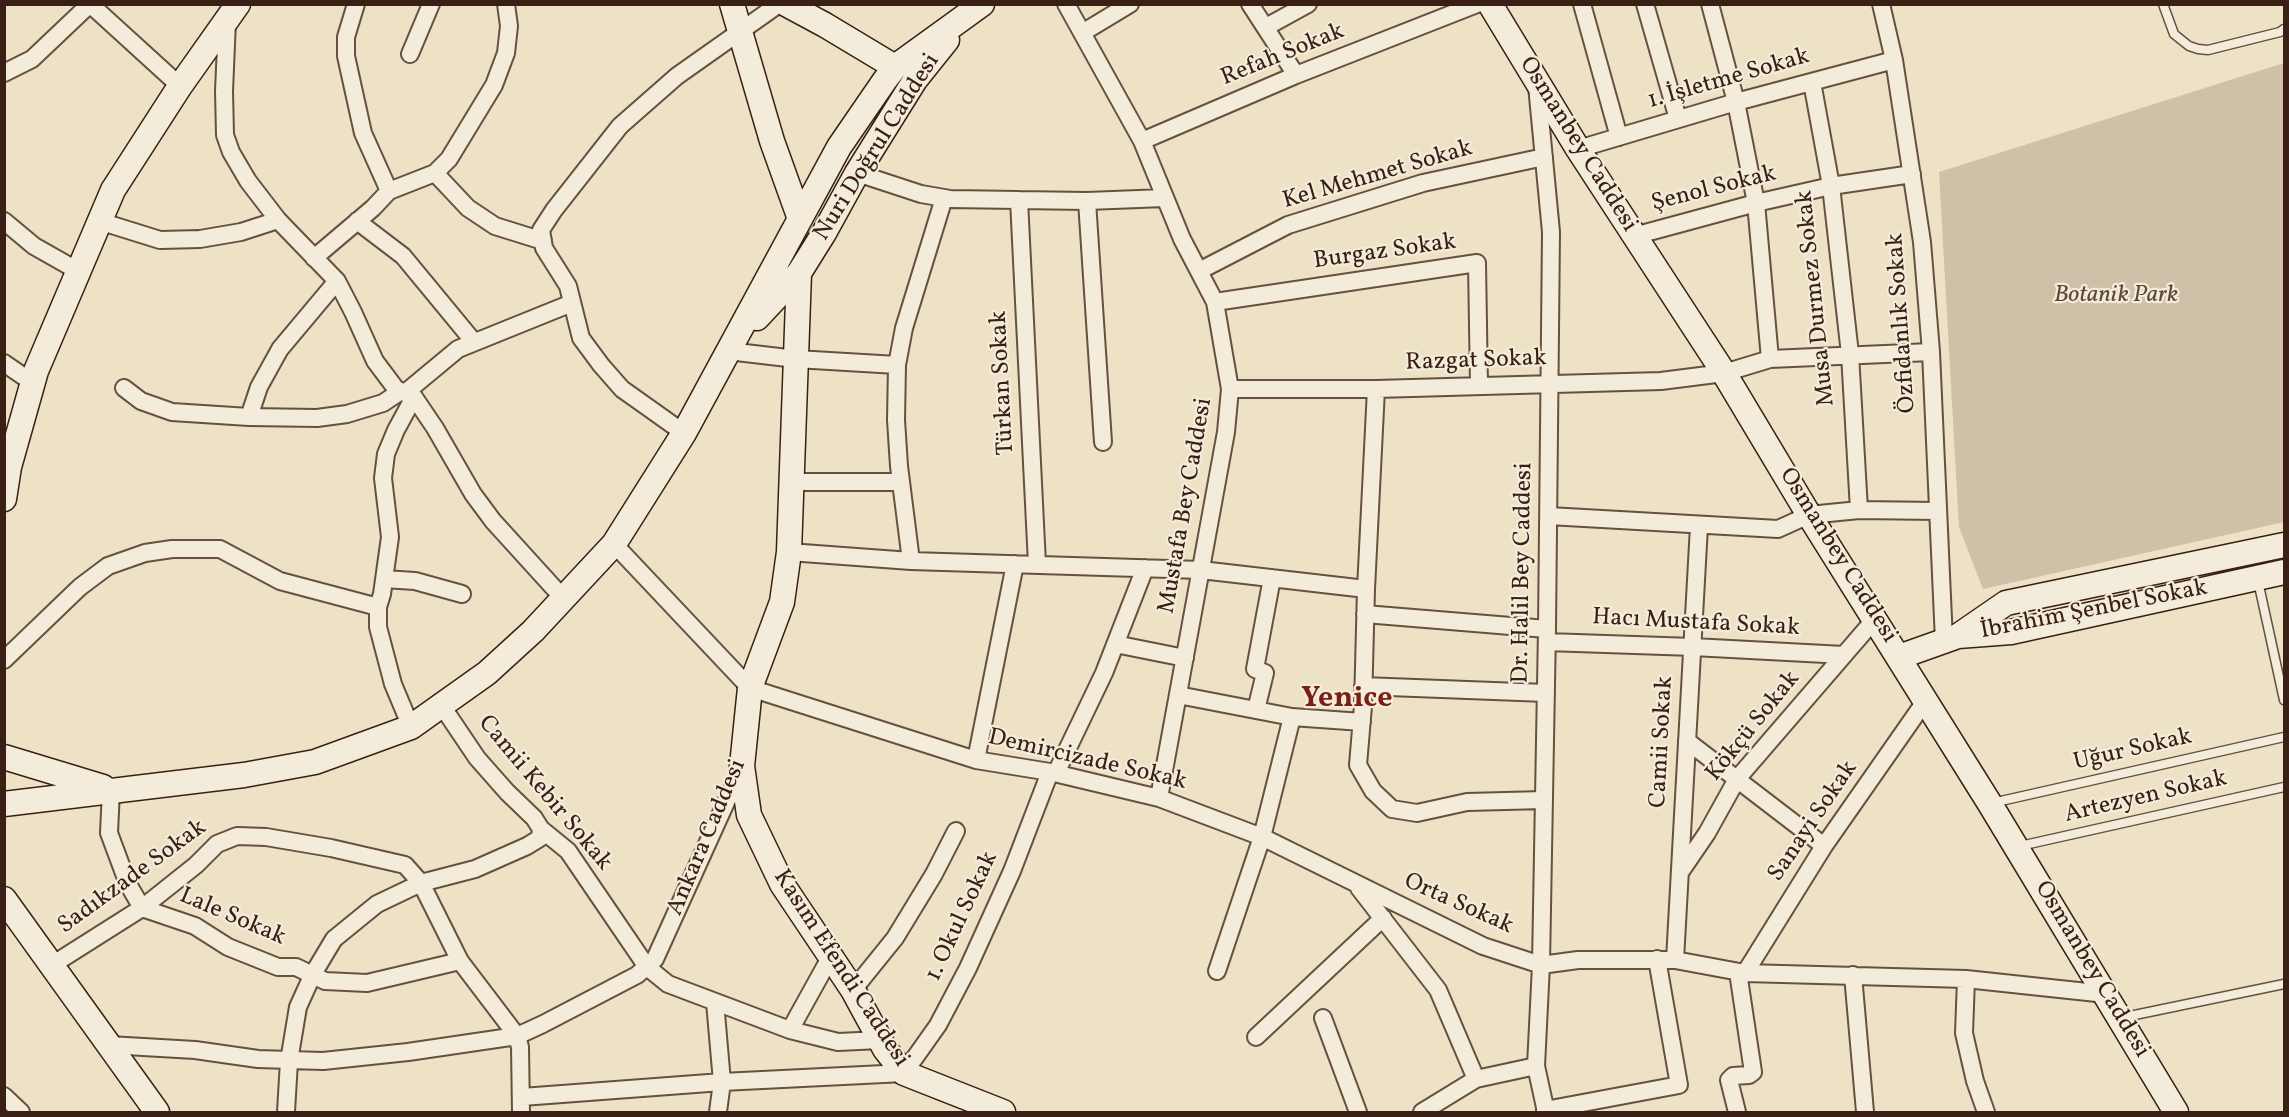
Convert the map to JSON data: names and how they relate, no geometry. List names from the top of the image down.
{
  "streets": {
    "street": [
      "Refah Sokak",
      "1. İşletme Sokak",
      "Osmanbey Caddesi",
      "Nuri Doğrul Caddesi",
      "Kel Mehmet Sokak",
      "Şenol Sokak",
      "Burgaz Sokak",
      "Musa Durmez Sokak",
      "Özfidanlık Sokak",
      "Razgat Sokak",
      "Türkan Sokak",
      "Mustafa Bey Caddesi",
      "Dr. Halil Bey Caddesi",
      "İbrahim Şenbel Sokak",
      "Hacı Mustafa Sokak",
      "Kökçü Sokak",
      "Camii Sokak",
      "Demircizade Sokak",
      "Camii Kebir Sokak",
      "Sanayi Sokak",
      "Ankara Caddesi",
      "Sadıkzade Sokak",
      "Orta Sokak",
      "1. Okul Sokak",
      "Lale Sokak",
      "Kasım Efendi Caddesi"
    ],
    "lane": ["Uğur Sokak", "Artezyen Sokak"]
  },
  "crossings": [
    ["Refah Sokak", "Mustafa Bey Caddesi"],
    ["1. İşletme Sokak", "Osmanbey Caddesi"],
    ["1. İşletme Sokak", "Musa Durmez Sokak"],
    ["1. İşletme Sokak", "Özfidanlık Sokak"],
    ["Osmanbey Caddesi", "Şenol Sokak"],
    ["Osmanbey Caddesi", "Razgat Sokak"],
    ["Osmanbey Caddesi", "Dr. Halil Bey Caddesi"],
    ["Osmanbey Caddesi", "Kökçü Sokak"],
    ["Osmanbey Caddesi", "Uğur Sokak"],
    ["Osmanbey Caddesi", "Artezyen Sokak"],
    ["Osmanbey Caddesi", "Sanayi Sokak"],
    ["Nuri Doğrul Caddesi", "Camii Kebir Sokak"],
    ["Nuri Doğrul Caddesi", "Ankara Caddesi"],
    ["Nuri Doğrul Caddesi", "Lale Sokak"],
    ["Kel Mehmet Sokak", "Mustafa Bey Caddesi"],
    ["Kel Mehmet Sokak", "Dr. Halil Bey Caddesi"],
    ["Şenol Sokak", "Musa Durmez Sokak"],
    ["Şenol Sokak", "Özfidanlık Sokak"],
    ["Burgaz Sokak", "Razgat Sokak"],
    ["Burgaz Sokak", "Mustafa Bey Caddesi"],
    ["Musa Durmez Sokak", "Razgat Sokak"],
    ["Özfidanlık Sokak", "Razgat Sokak"],
    ["Özfidanlık Sokak", "İbrahim Şenbel Sokak"],
    ["Razgat Sokak", "Mustafa Bey Caddesi"],
    ["Razgat Sokak", "Dr. Halil Bey Caddesi"],
    ["Mustafa Bey Caddesi", "Demircizade Sokak"],
    ["Dr. Halil Bey Caddesi", "Hacı Mustafa Sokak"],
    ["Dr. Halil Bey Caddesi", "Orta Sokak"],
    ["Hacı Mustafa Sokak", "Kökçü Sokak"],
    ["Hacı Mustafa Sokak", "Camii Sokak"],
    ["Kökçü Sokak", "Camii Sokak"],
    ["Demircizade Sokak", "Ankara Caddesi"],
    ["Demircizade Sokak", "Orta Sokak"],
    ["Demircizade Sokak", "1. Okul Sokak"],
    ["Camii Kebir Sokak", "Ankara Caddesi"],
    ["Camii Kebir Sokak", "Kasım Efendi Caddesi"],
    ["Ankara Caddesi", "Kasım Efendi Caddesi"],
    ["Sadıkzade Sokak", "Lale Sokak"],
    ["1. Okul Sokak", "Kasım Efendi Caddesi"]
  ],
  "districts": ["Yenice"],
  "parks": ["Botanik Park"]
}
